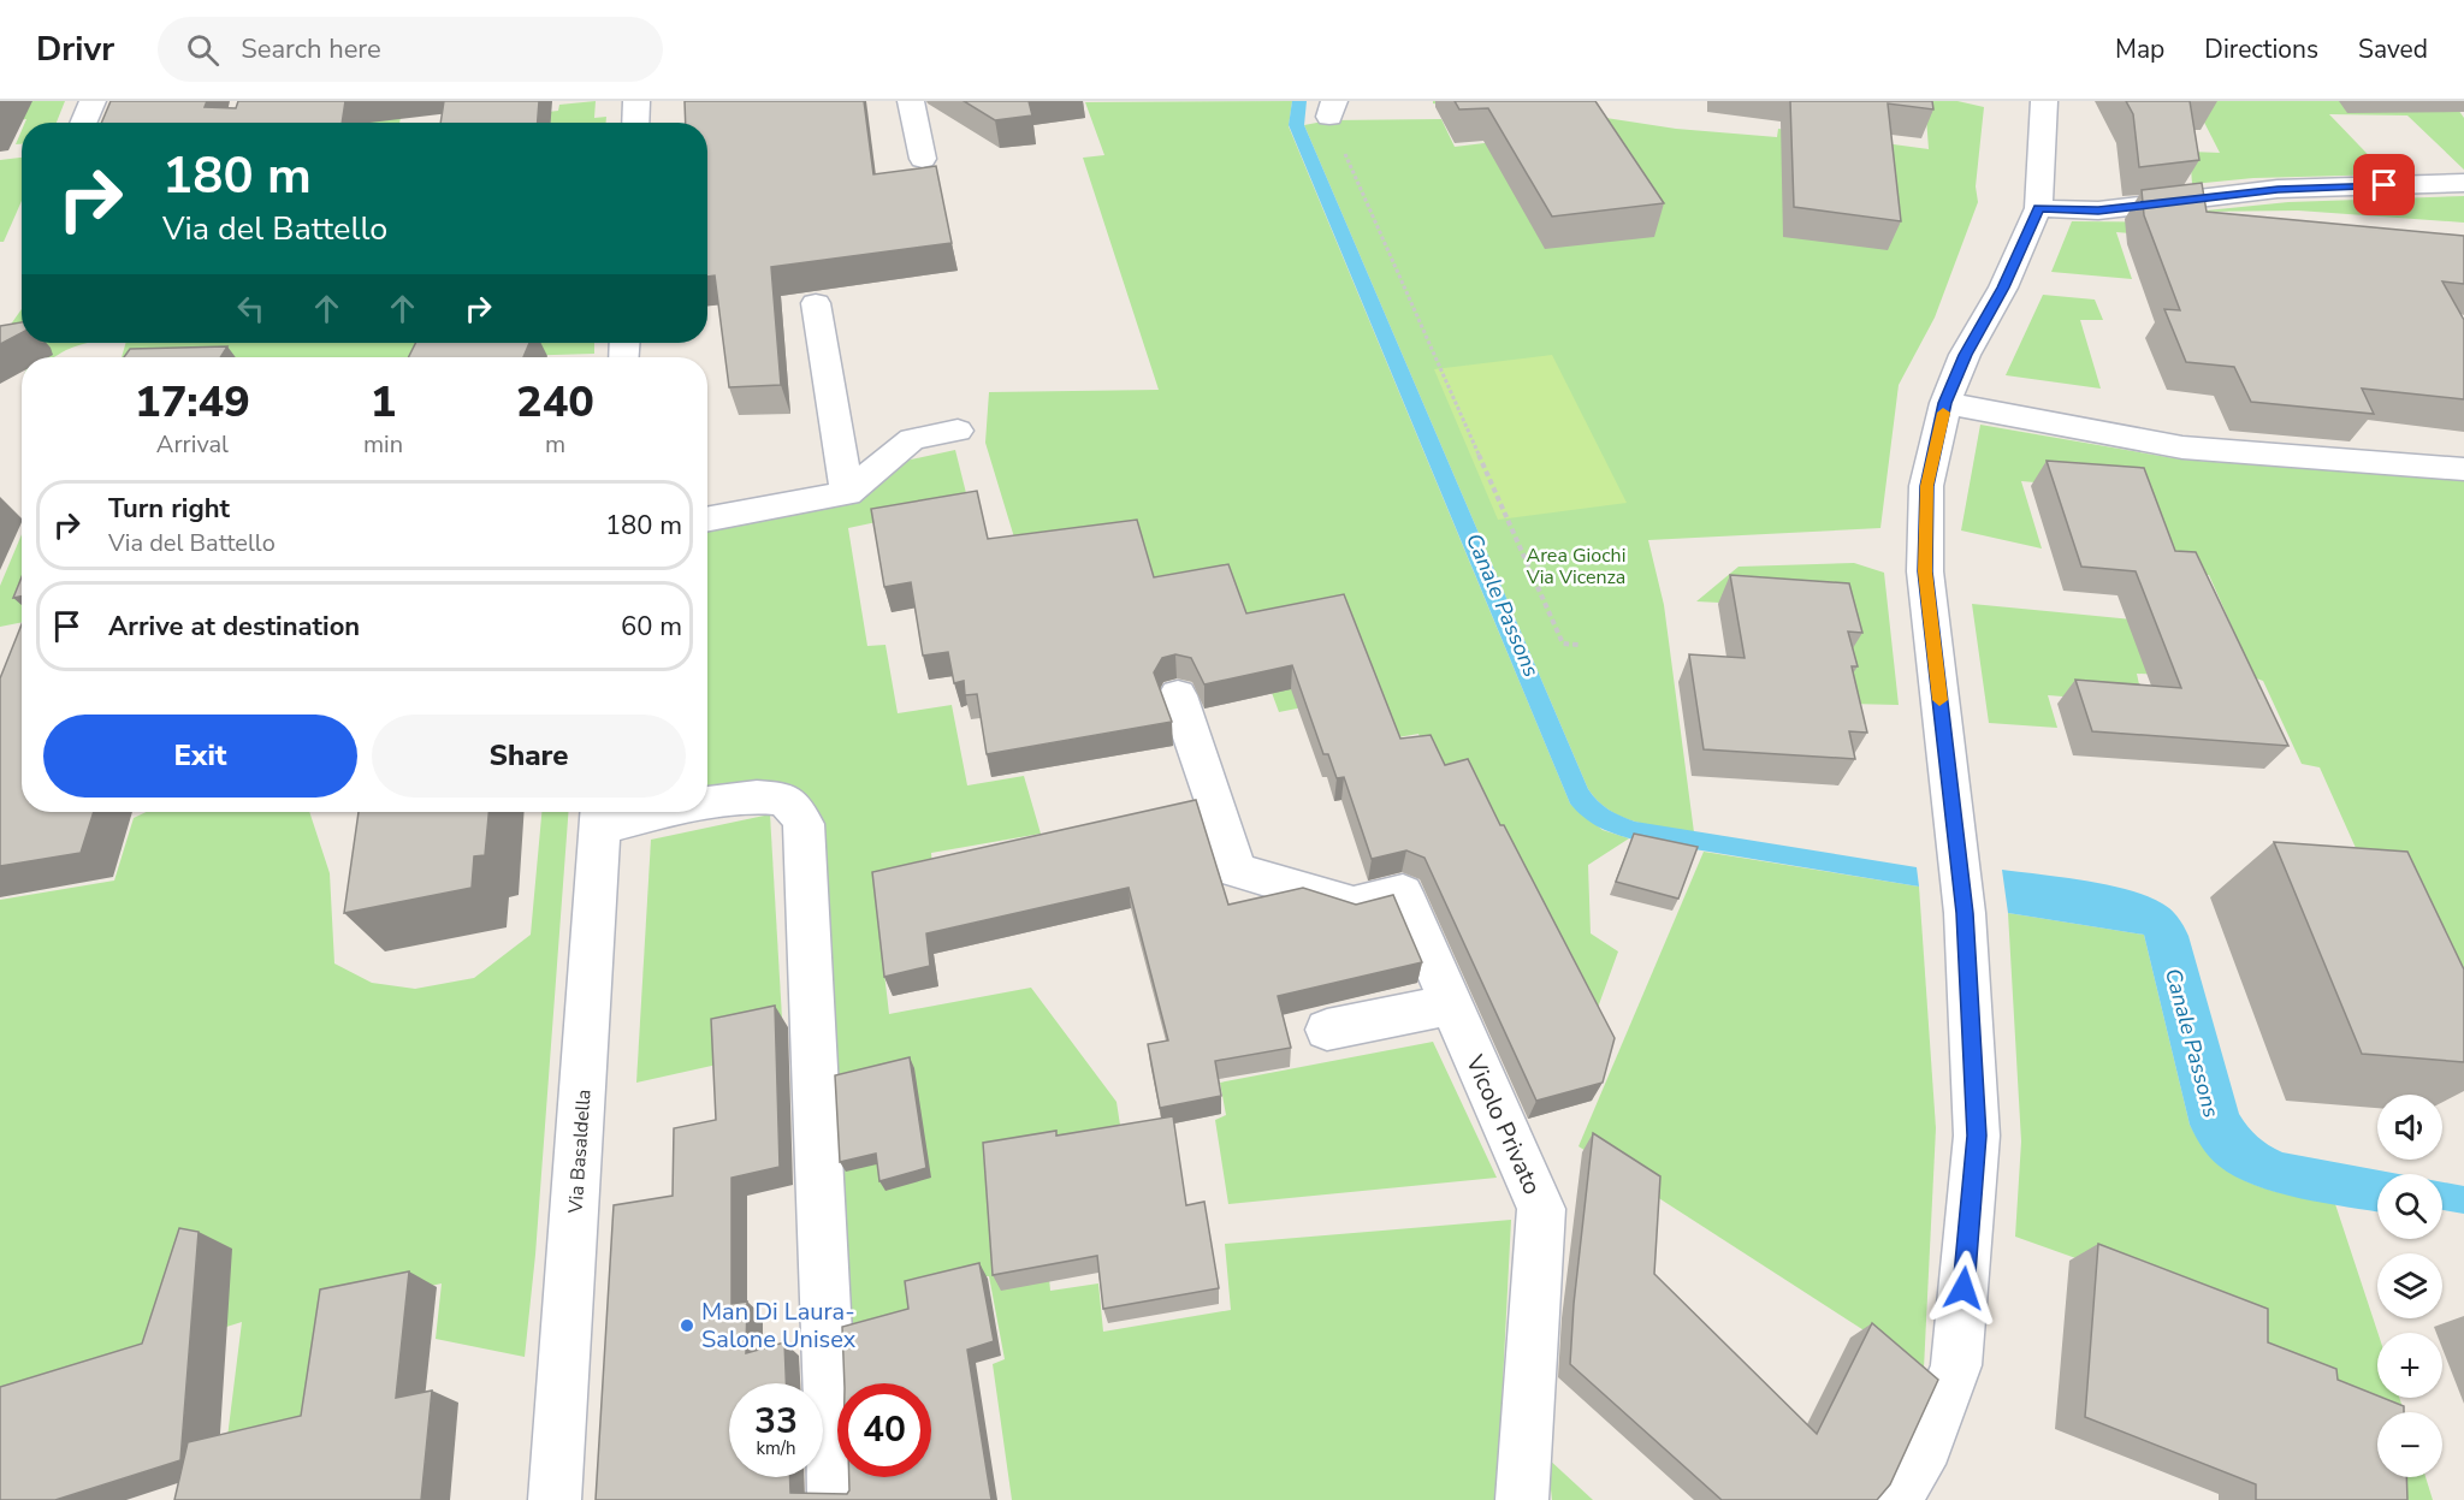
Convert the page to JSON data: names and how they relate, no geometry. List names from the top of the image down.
{
  "streets": {
    "street": ["Vicolo Privato", "Via Basaldella"]
  },
  "water": ["Canale Passons"],
  "parks": ["Area Giochi Via Vicenza"],
  "places": ["Man Di Laura- Salone Unisex"],
  "page": {
    "header": "Drivr",
    "search": "Search here",
    "nav": ["Map", "Directions", "Saved"],
    "turn": ["180 m", "Via del Battello"],
    "eta": [
      "17:49",
      "Arrival",
      "1",
      "min",
      "240",
      "m"
    ],
    "list": [
      {
        "name": "Turn right",
        "note": "Via del Battello",
        "value": "180 m"
      },
      {
        "name": "Arrive at destination",
        "value": "60 m"
      }
    ],
    "buttons": ["Exit", "Share"],
    "map_buttons": ["+", "−"],
    "speed": "33 km/h",
    "limit": "40"
  }
}
